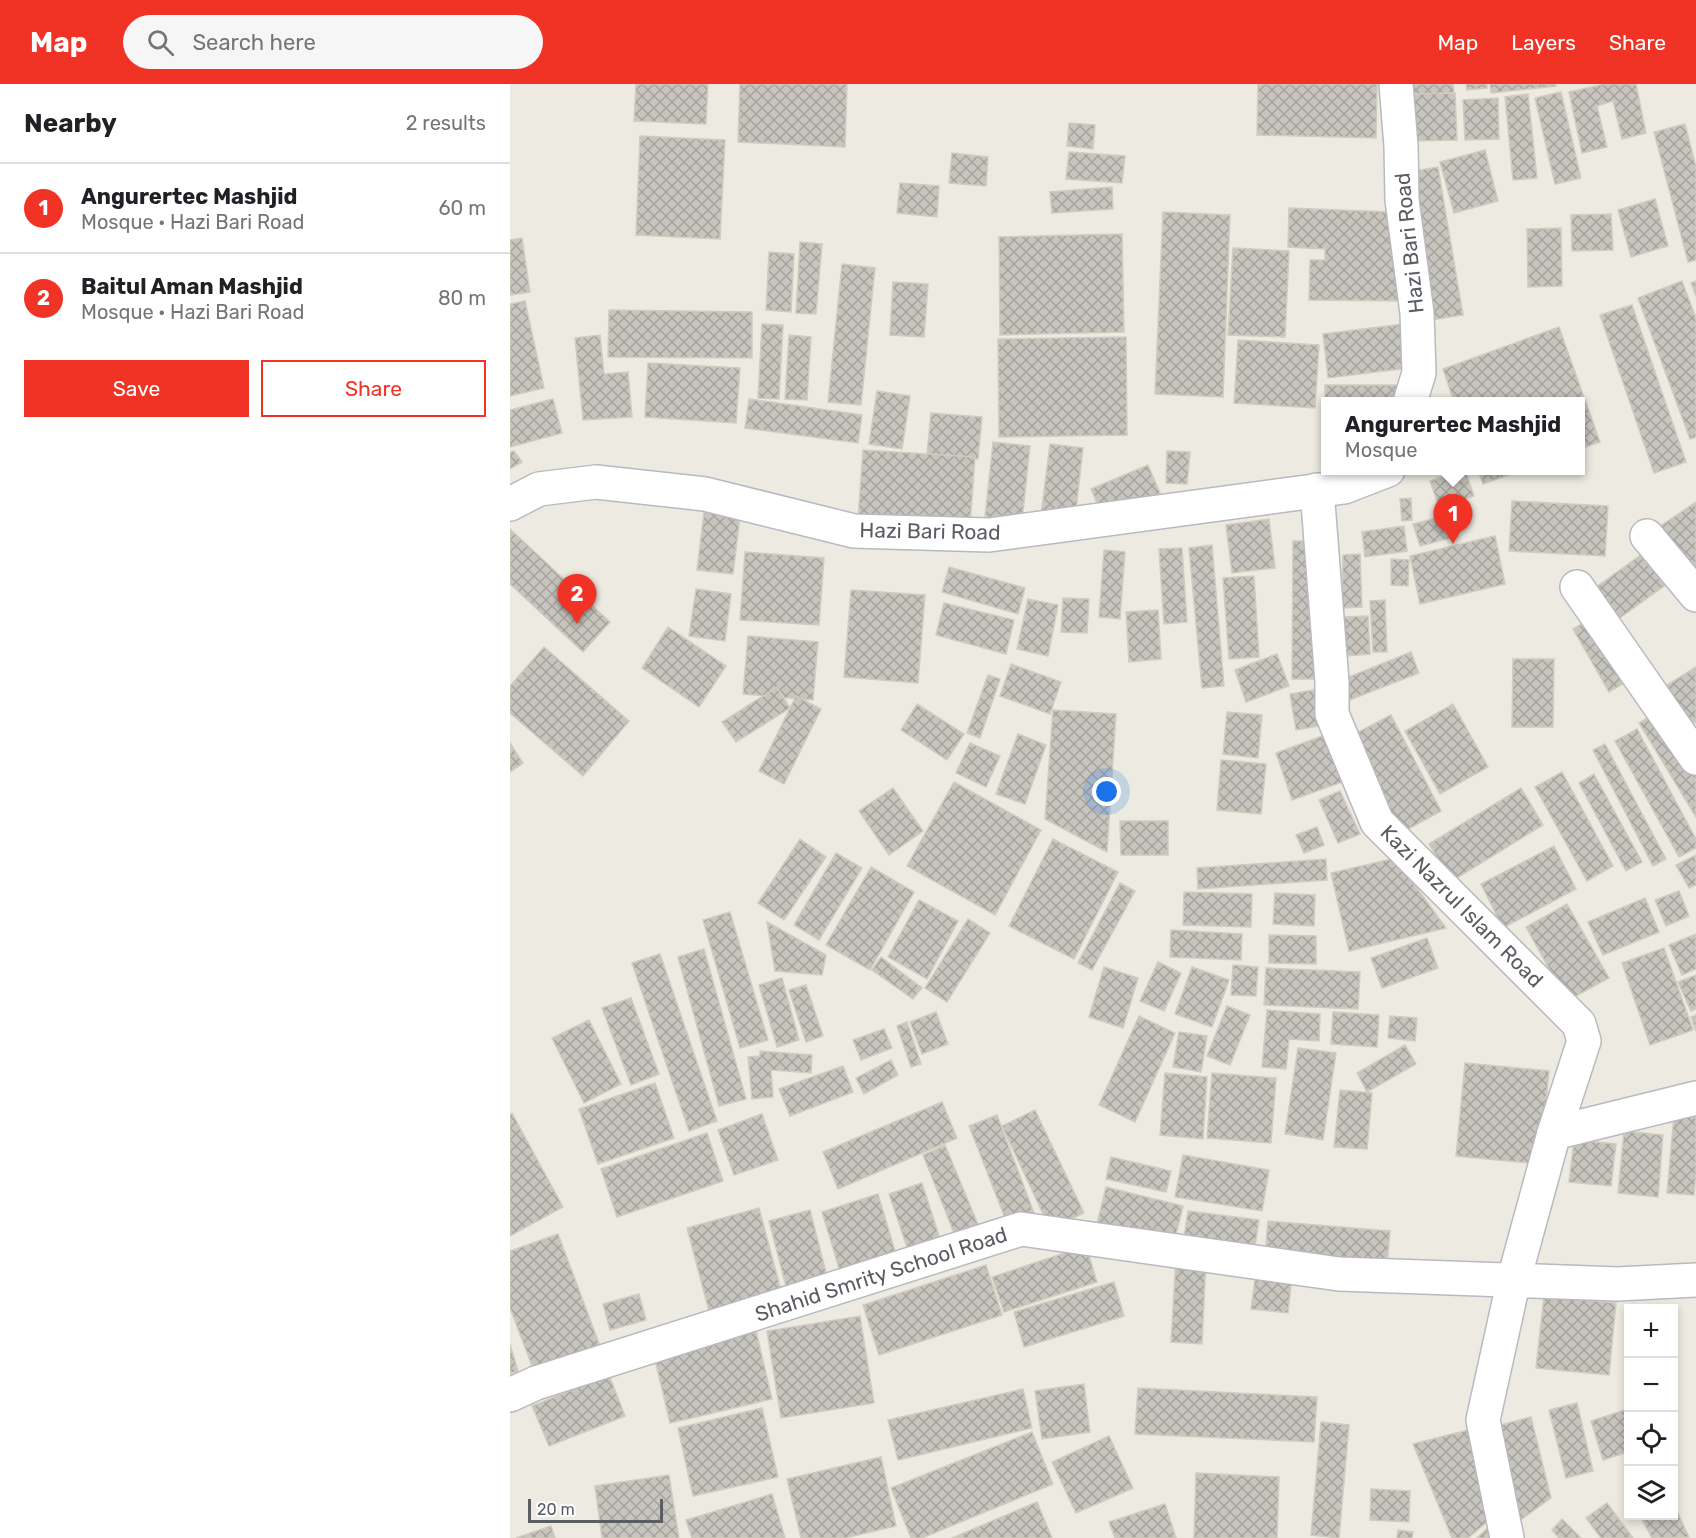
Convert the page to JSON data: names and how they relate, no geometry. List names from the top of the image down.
{
  "streets": {
    "street": ["Hazi Bari Road", "Kazi Nazrul Islam Road", "Shahid Smrity School Road"]
  },
  "crossings": [
    ["Hazi Bari Road", "Kazi Nazrul Islam Road"],
    ["Kazi Nazrul Islam Road", "Shahid Smrity School Road"]
  ],
  "scale_bar": "20 m",
  "page": {
    "header": "Map",
    "search": "Search here",
    "nav": ["Map", "Layers", "Share"],
    "heading": ["Nearby", "2 results"],
    "list": [
      {
        "mark": "1",
        "name": "Angurertec Mashjid",
        "note": "Mosque · Hazi Bari Road",
        "value": "60 m"
      },
      {
        "mark": "2",
        "name": "Baitul Aman Mashjid",
        "note": "Mosque · Hazi Bari Road",
        "value": "80 m"
      }
    ],
    "buttons": ["Save", "Share"],
    "popup": ["Angurertec Mashjid", "Mosque"],
    "pins": ["1", "2"],
    "map_buttons": ["+", "−"],
    "scale": "20 m"
  }
}
